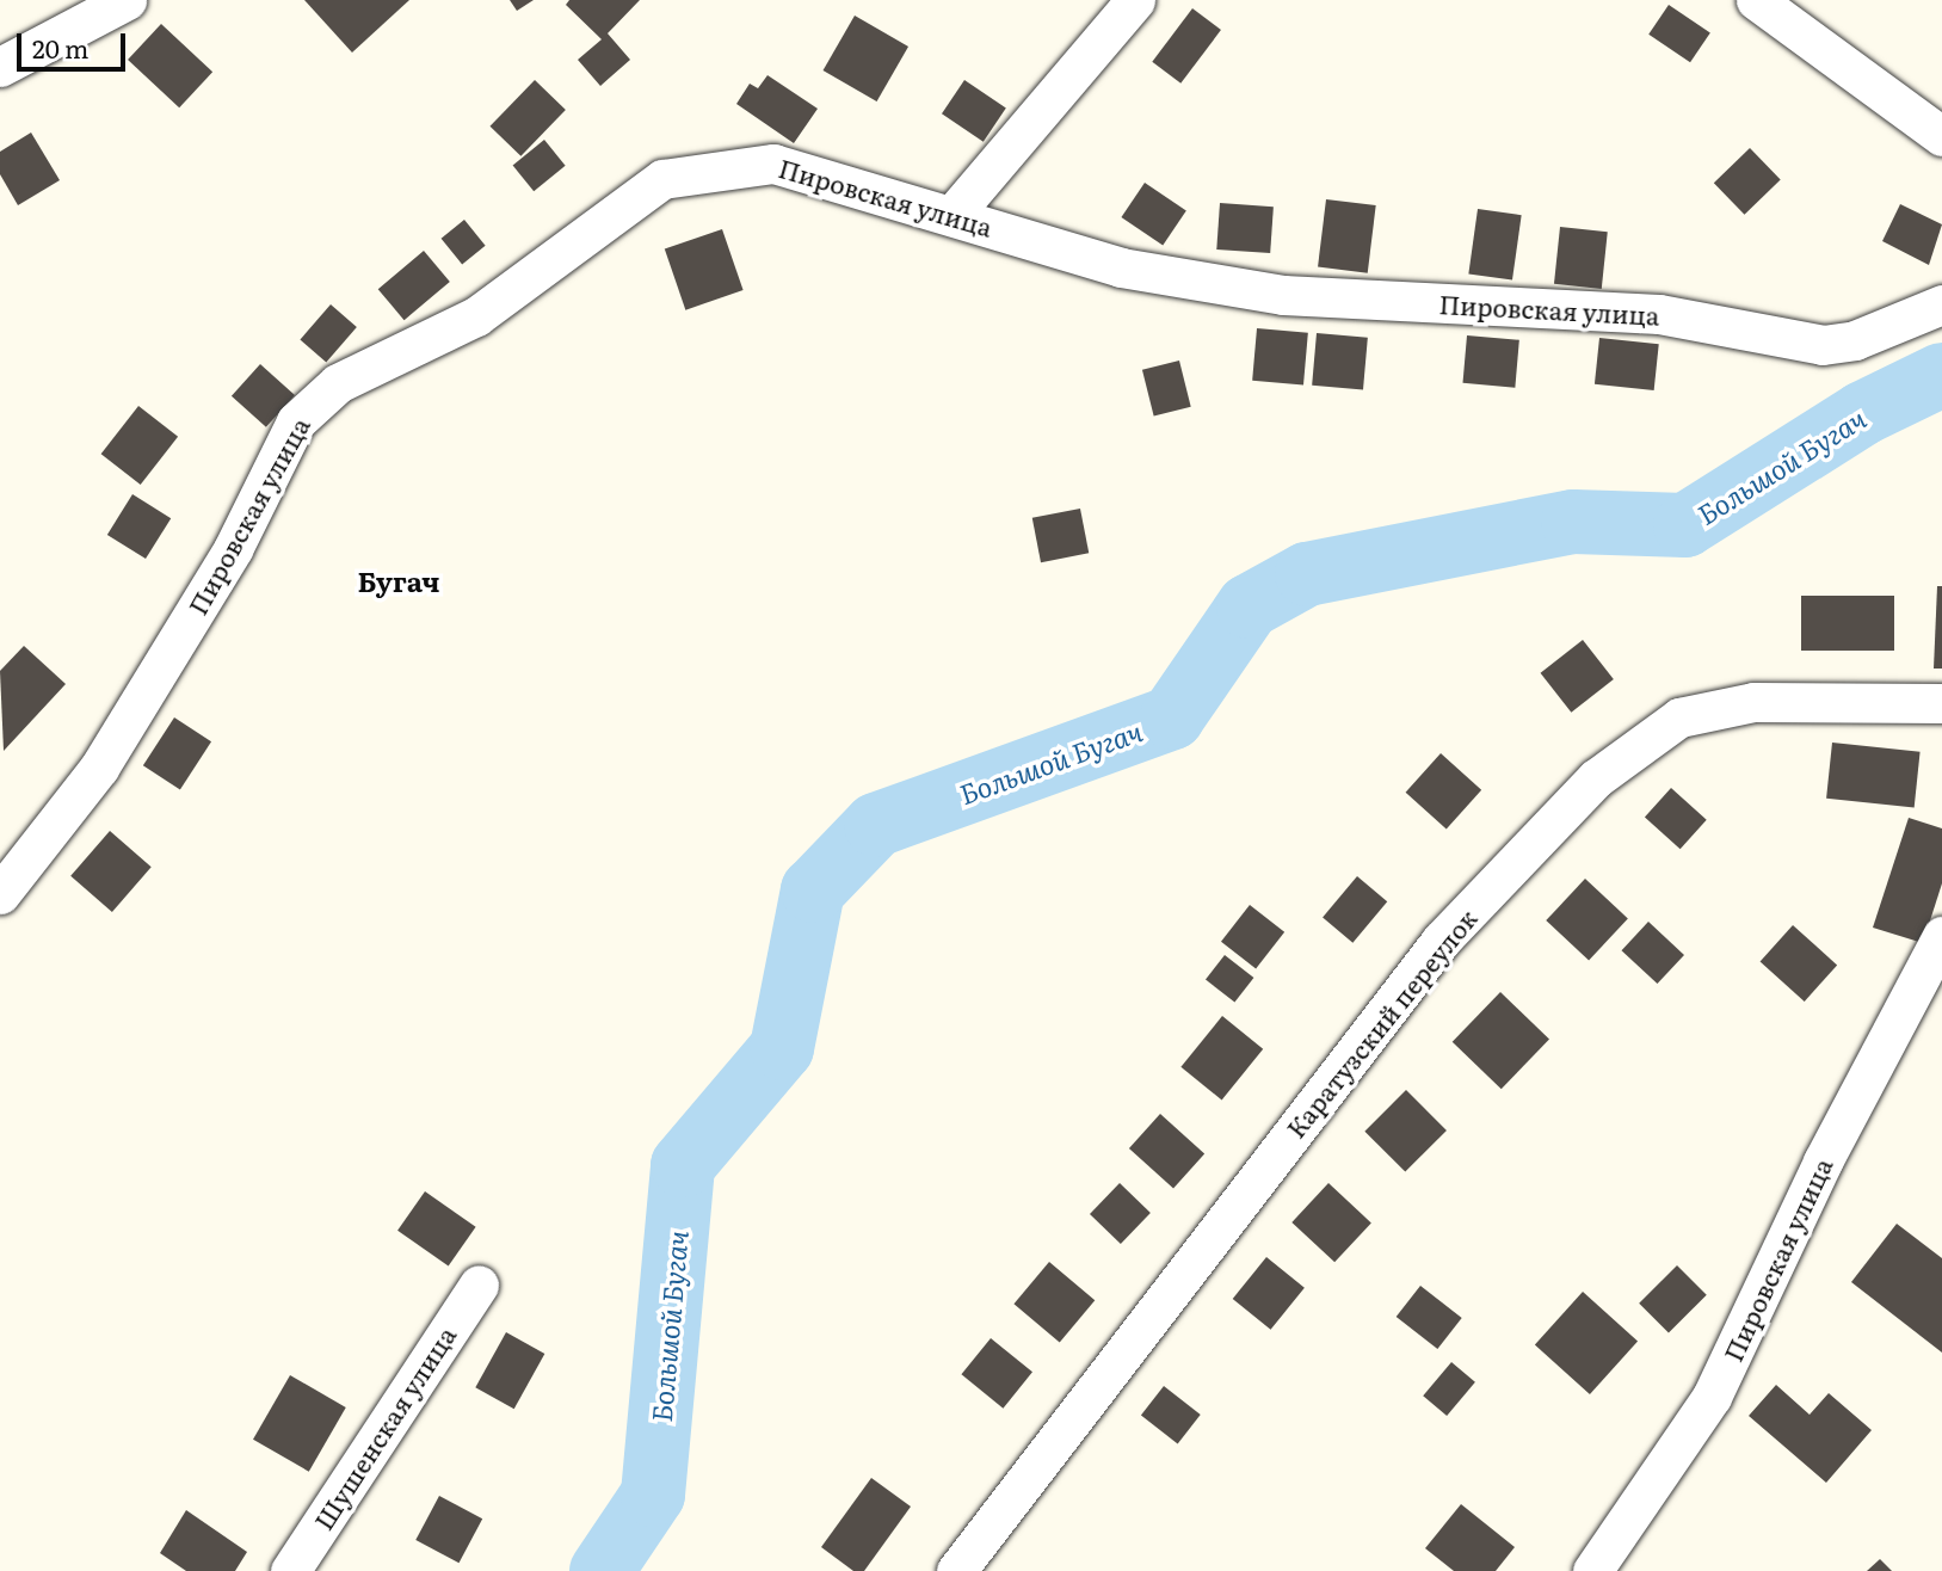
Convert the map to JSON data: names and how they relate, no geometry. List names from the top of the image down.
{
  "streets": {
    "street": ["Пировская улица", "Каратузский переулок", "Шушенская улица"]
  },
  "districts": ["Бугач"],
  "water": ["Большой Бугач"],
  "scale_bar": "20 m"
}
